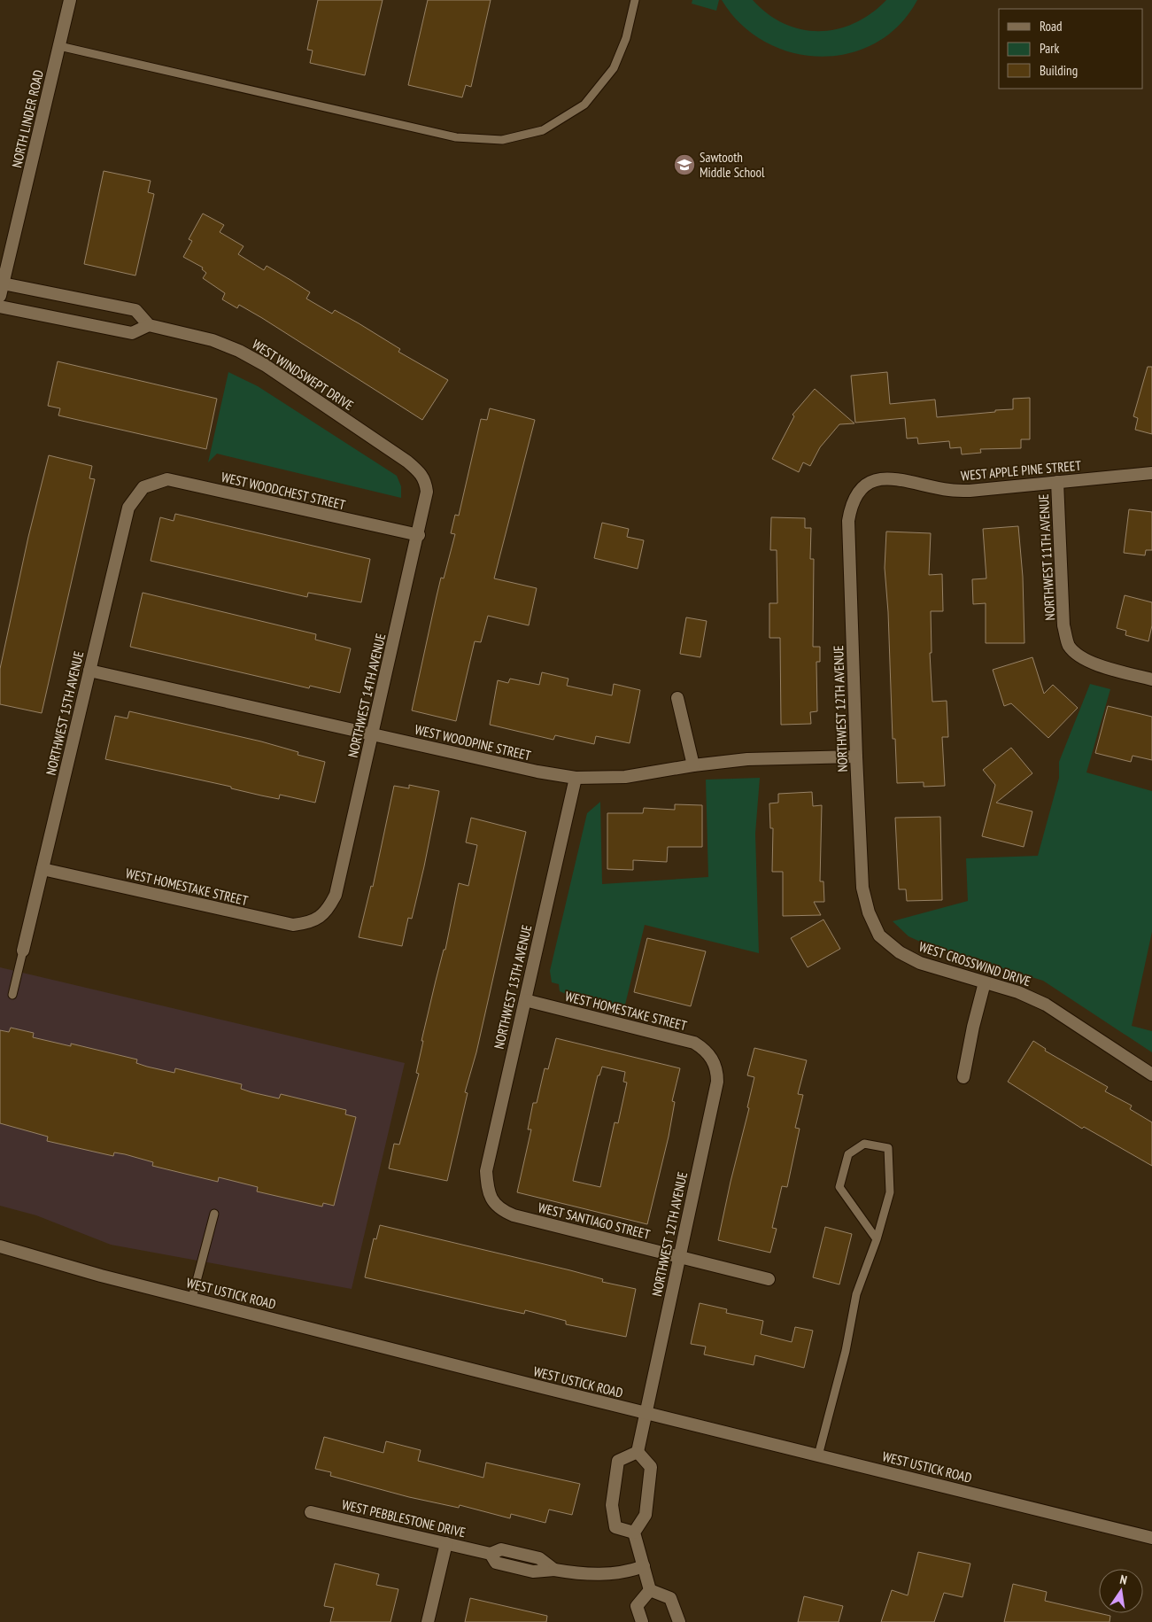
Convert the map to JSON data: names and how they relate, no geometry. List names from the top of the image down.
{
  "streets": {
    "street": [
      "NORTH LINDER ROAD",
      "WEST WINDSWEPT DRIVE",
      "WEST APPLE PINE STREET",
      "WEST WOODCHEST STREET",
      "NORTHWEST 11TH AVENUE",
      "NORTHWEST 14TH AVENUE",
      "NORTHWEST 12TH AVENUE",
      "NORTHWEST 15TH AVENUE",
      "WEST WOODPINE STREET",
      "WEST HOMESTAKE STREET",
      "WEST CROSSWIND DRIVE",
      "NORTHWEST 13TH AVENUE",
      "WEST SANTIAGO STREET",
      "WEST USTICK ROAD",
      "WEST PEBBLESTONE DRIVE"
    ]
  },
  "crossings": [
    ["WEST WINDSWEPT DRIVE", "NORTHWEST 14TH AVENUE"],
    ["WEST APPLE PINE STREET", "NORTHWEST 11TH AVENUE"],
    ["WEST APPLE PINE STREET", "NORTHWEST 12TH AVENUE"],
    ["WEST WOODCHEST STREET", "NORTHWEST 14TH AVENUE"],
    ["WEST WOODCHEST STREET", "NORTHWEST 15TH AVENUE"],
    ["NORTHWEST 14TH AVENUE", "WEST WOODPINE STREET"],
    ["NORTHWEST 14TH AVENUE", "WEST HOMESTAKE STREET"],
    ["NORTHWEST 12TH AVENUE", "WEST WOODPINE STREET"],
    ["NORTHWEST 12TH AVENUE", "WEST HOMESTAKE STREET"],
    ["NORTHWEST 12TH AVENUE", "WEST CROSSWIND DRIVE"],
    ["NORTHWEST 12TH AVENUE", "WEST SANTIAGO STREET"],
    ["NORTHWEST 12TH AVENUE", "WEST USTICK ROAD"],
    ["NORTHWEST 15TH AVENUE", "WEST WOODPINE STREET"],
    ["NORTHWEST 15TH AVENUE", "WEST HOMESTAKE STREET"],
    ["WEST WOODPINE STREET", "NORTHWEST 13TH AVENUE"],
    ["WEST HOMESTAKE STREET", "NORTHWEST 13TH AVENUE"],
    ["NORTHWEST 13TH AVENUE", "WEST SANTIAGO STREET"]
  ],
  "places": {
    "school or university": ["Sawtooth Middle School"]
  },
  "legend": ["Road", "Park", "Building"],
  "north": "top"
}
